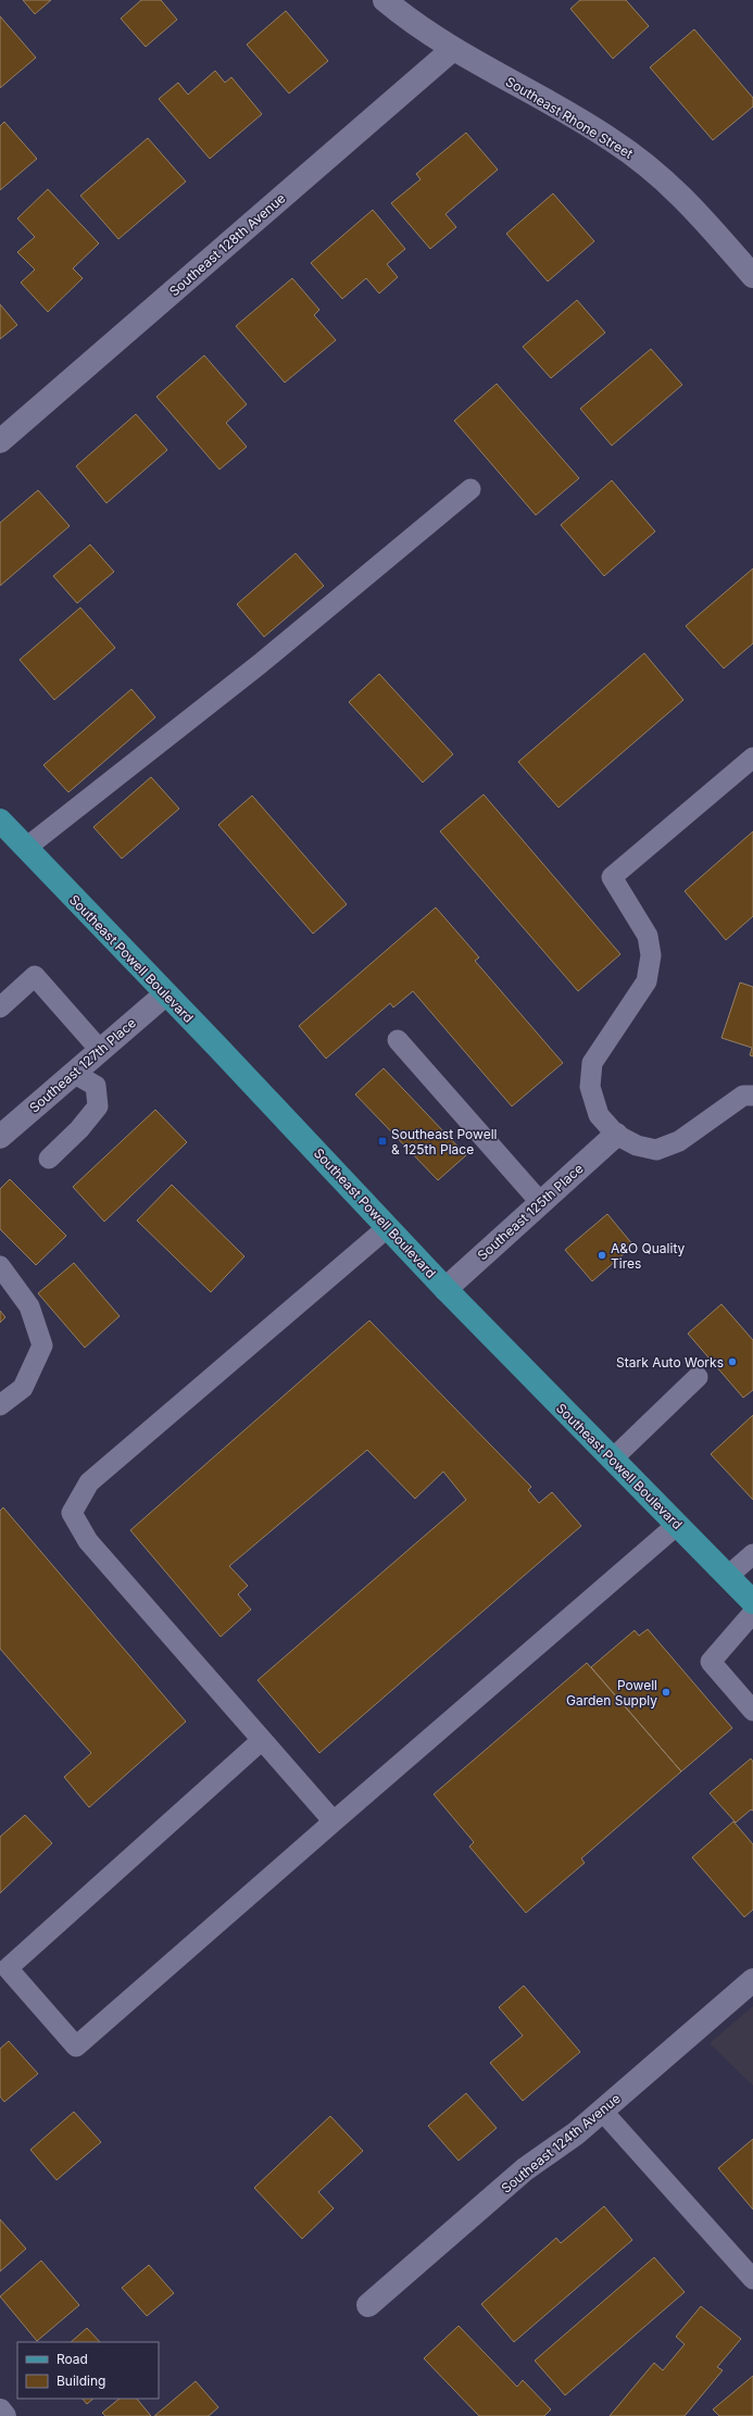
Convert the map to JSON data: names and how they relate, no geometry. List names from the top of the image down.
{
  "streets": {
    "main road": ["Southeast Powell Boulevard"],
    "street": [
      "Southeast Rhone Street",
      "Southeast 128th Avenue",
      "Southeast 127th Place",
      "Southeast 125th Place",
      "Southeast 124th Avenue"
    ]
  },
  "crossings": [
    ["Southeast Rhone Street", "Southeast 128th Avenue"],
    ["Southeast Powell Boulevard", "Southeast 127th Place"],
    ["Southeast Powell Boulevard", "Southeast 125th Place"]
  ],
  "places": {
    "transit": ["Southeast Powell & 125th Place"],
    "other": ["A&O Quality Tires", "Stark Auto Works", "Powell Garden Supply"]
  },
  "legend": ["Road", "Building"]
}
